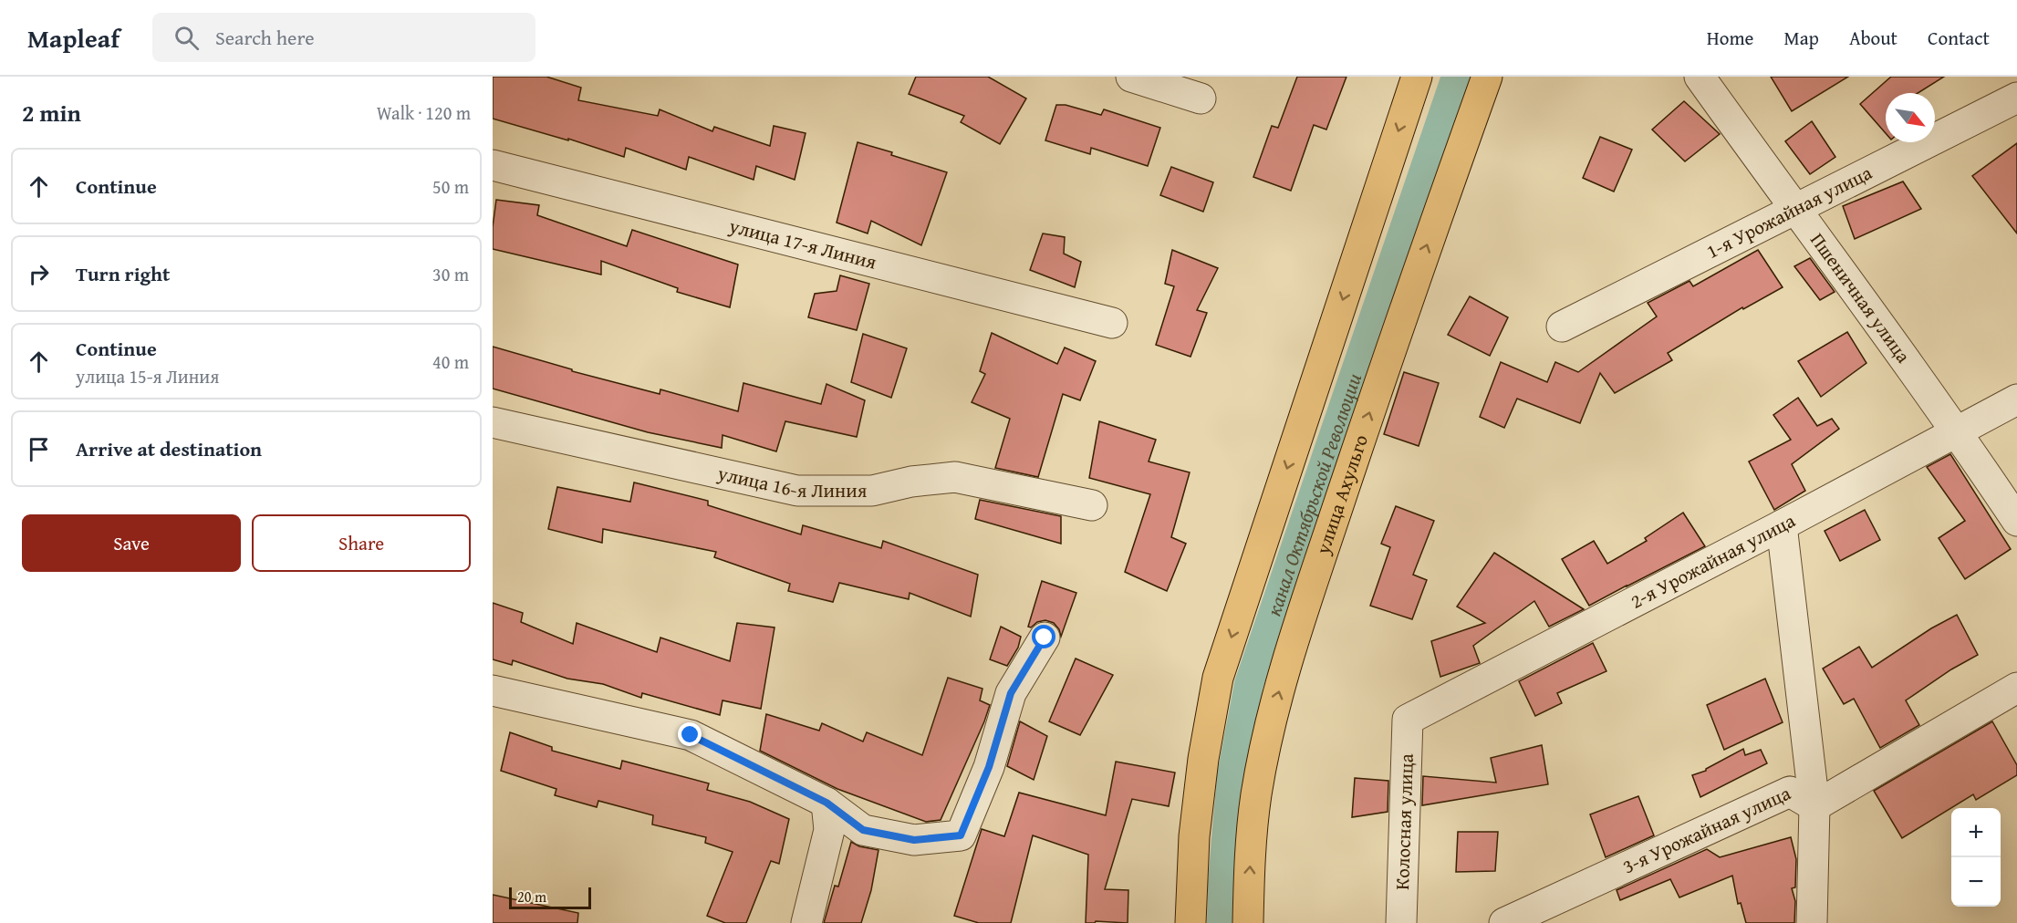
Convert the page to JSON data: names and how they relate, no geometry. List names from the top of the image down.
{
  "streets": {
    "main road": ["улица Ахульго"],
    "street": [
      "1-я Урожайная улица",
      "улица 17-я Линия",
      "Пшеничная улица",
      "улица 16-я Линия",
      "2-я Урожайная улица",
      "Колосная улица",
      "3-я Урожайная улица"
    ]
  },
  "crossings": [
    ["1-я Урожайная улица", "Пшеничная улица"],
    ["Пшеничная улица", "2-я Урожайная улица"],
    ["2-я Урожайная улица", "Колосная улица"]
  ],
  "water": ["канал Октябрьской Революции"],
  "scale_bar": "20 m",
  "north": "bottom right",
  "page": {
    "header": "Mapleaf",
    "search": "Search here",
    "nav": [
      "Home",
      "Map",
      "About",
      "Contact"
    ],
    "heading": ["2 min", "Walk · 120 m"],
    "list": [
      ["Continue", "50 m"],
      ["Turn right", "30 m"],
      ["Continue", "улица 15-я Линия", "40 m"],
      "Arrive at destination"
    ],
    "buttons": ["Save", "Share"],
    "map_buttons": ["+", "−"],
    "scale": "20 m"
  }
}
